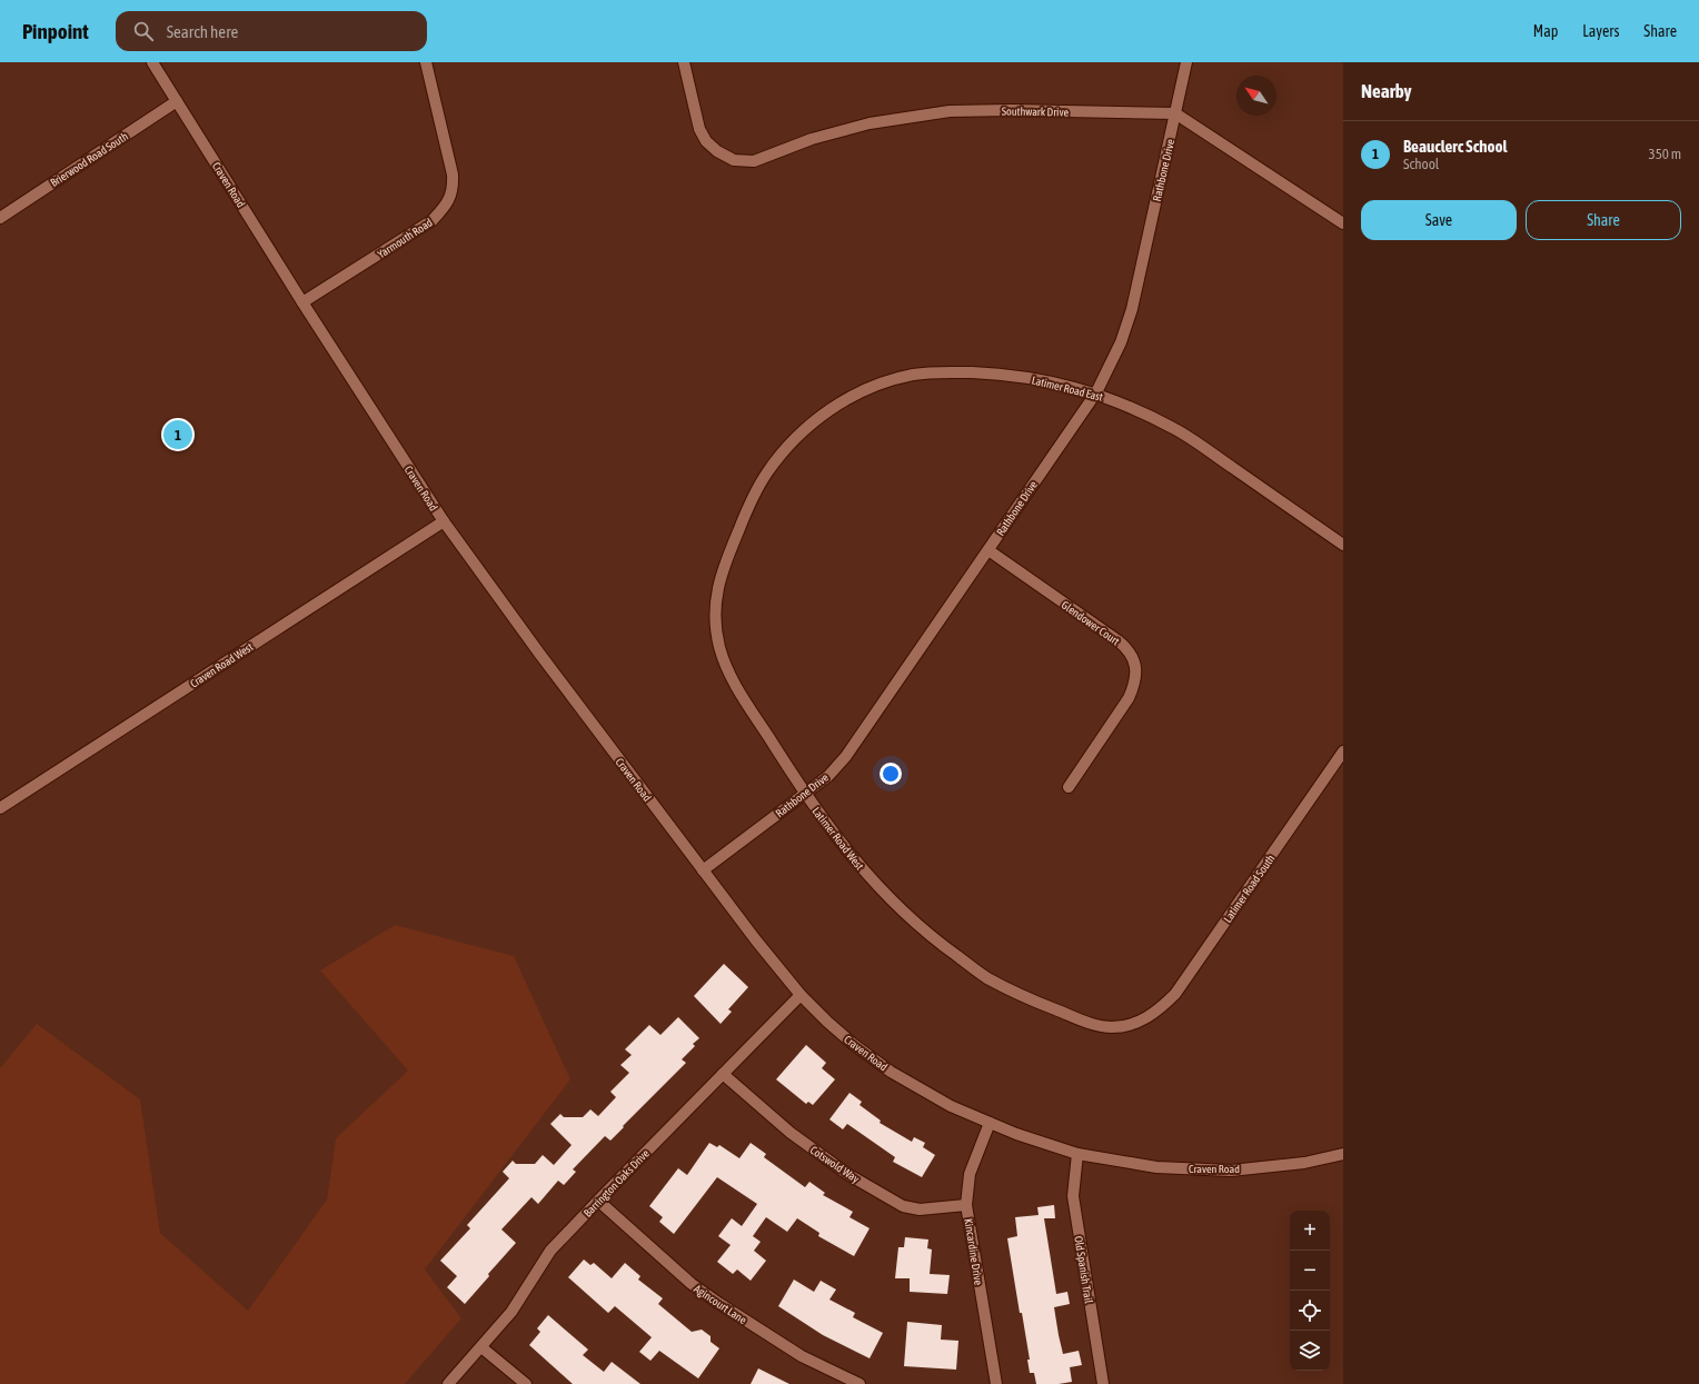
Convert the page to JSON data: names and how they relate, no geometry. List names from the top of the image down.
{
  "streets": {
    "street": [
      "Southwark Drive",
      "Brierwood Road South",
      "Rathbone Drive",
      "Craven Road",
      "Yarmouth Road",
      "Latimer Road East",
      "Glendower Court",
      "Craven Road West",
      "Latimer Road West",
      "Latimer Road South",
      "Cotswold Way",
      "Barrington Oaks Drive",
      "Kincardine Drive",
      "Old Spanish Trail",
      "Agincourt Lane"
    ]
  },
  "crossings": [
    ["Southwark Drive", "Rathbone Drive"],
    ["Brierwood Road South", "Craven Road"],
    ["Rathbone Drive", "Craven Road"],
    ["Rathbone Drive", "Latimer Road East"],
    ["Rathbone Drive", "Glendower Court"],
    ["Rathbone Drive", "Latimer Road West"],
    ["Craven Road", "Yarmouth Road"],
    ["Craven Road", "Craven Road West"],
    ["Craven Road", "Barrington Oaks Drive"],
    ["Craven Road", "Kincardine Drive"],
    ["Craven Road", "Old Spanish Trail"],
    ["Latimer Road East", "Latimer Road West"],
    ["Latimer Road West", "Latimer Road South"],
    ["Cotswold Way", "Barrington Oaks Drive"],
    ["Cotswold Way", "Kincardine Drive"],
    ["Barrington Oaks Drive", "Agincourt Lane"]
  ],
  "north": "top left",
  "page": {
    "header": "Pinpoint",
    "search": "Search here",
    "nav": ["Map", "Layers", "Share"],
    "heading": "Nearby",
    "list": [
      {
        "mark": "1",
        "name": "Beauclerc School",
        "note": "School",
        "value": "350 m"
      }
    ],
    "buttons": ["Save", "Share"],
    "pins": "1",
    "map_buttons": ["+", "−"]
  }
}
